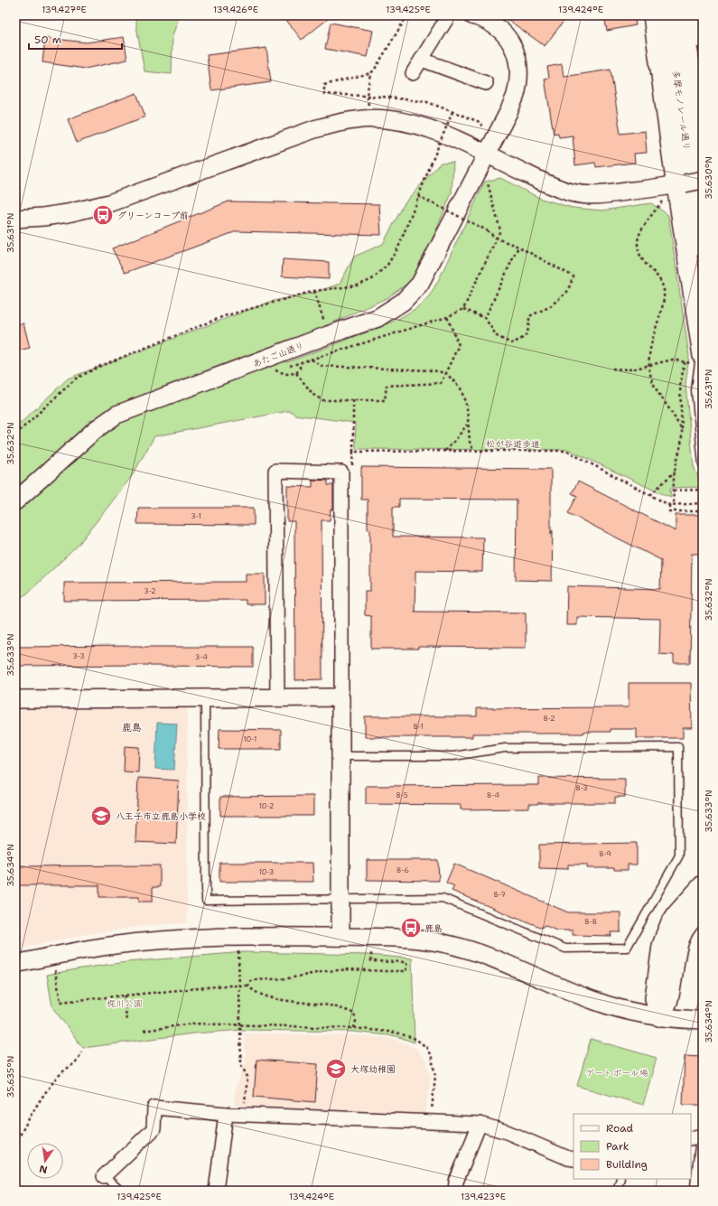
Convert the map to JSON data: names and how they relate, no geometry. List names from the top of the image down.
{
  "streets": {
    "main road": ["多摩モノレール通り"],
    "street": ["あたご山通り"],
    "path": ["松が谷遊歩道"]
  },
  "districts": ["鹿島"],
  "parks": ["梶川公園", "ゲートボール場"],
  "places": {
    "bus stop": ["グリーンコープ前", "鹿島"],
    "school or university": ["八王子市立鹿島小学校", "大塚幼稚園"]
  },
  "house_numbers": [
    "3-1",
    "3-2",
    "3-3",
    "3-4",
    "8-2",
    "8-1",
    "10-1",
    "8-3",
    "8-5",
    "8-4",
    "10-2",
    "8-9",
    "8-6",
    "10-3",
    "8-7",
    "8-8"
  ],
  "legend": ["Road", "Park", "Building"],
  "scale_bar": "50 m",
  "north": "bottom",
  "coordinates": [
    "139.427°E",
    "139.426°E",
    "139.425°E",
    "139.424°E",
    "35.630°N",
    "35.631°N",
    "35.632°N",
    "35.633°N",
    "35.634°N",
    "35.635°N",
    "139.423°E"
  ]
}
